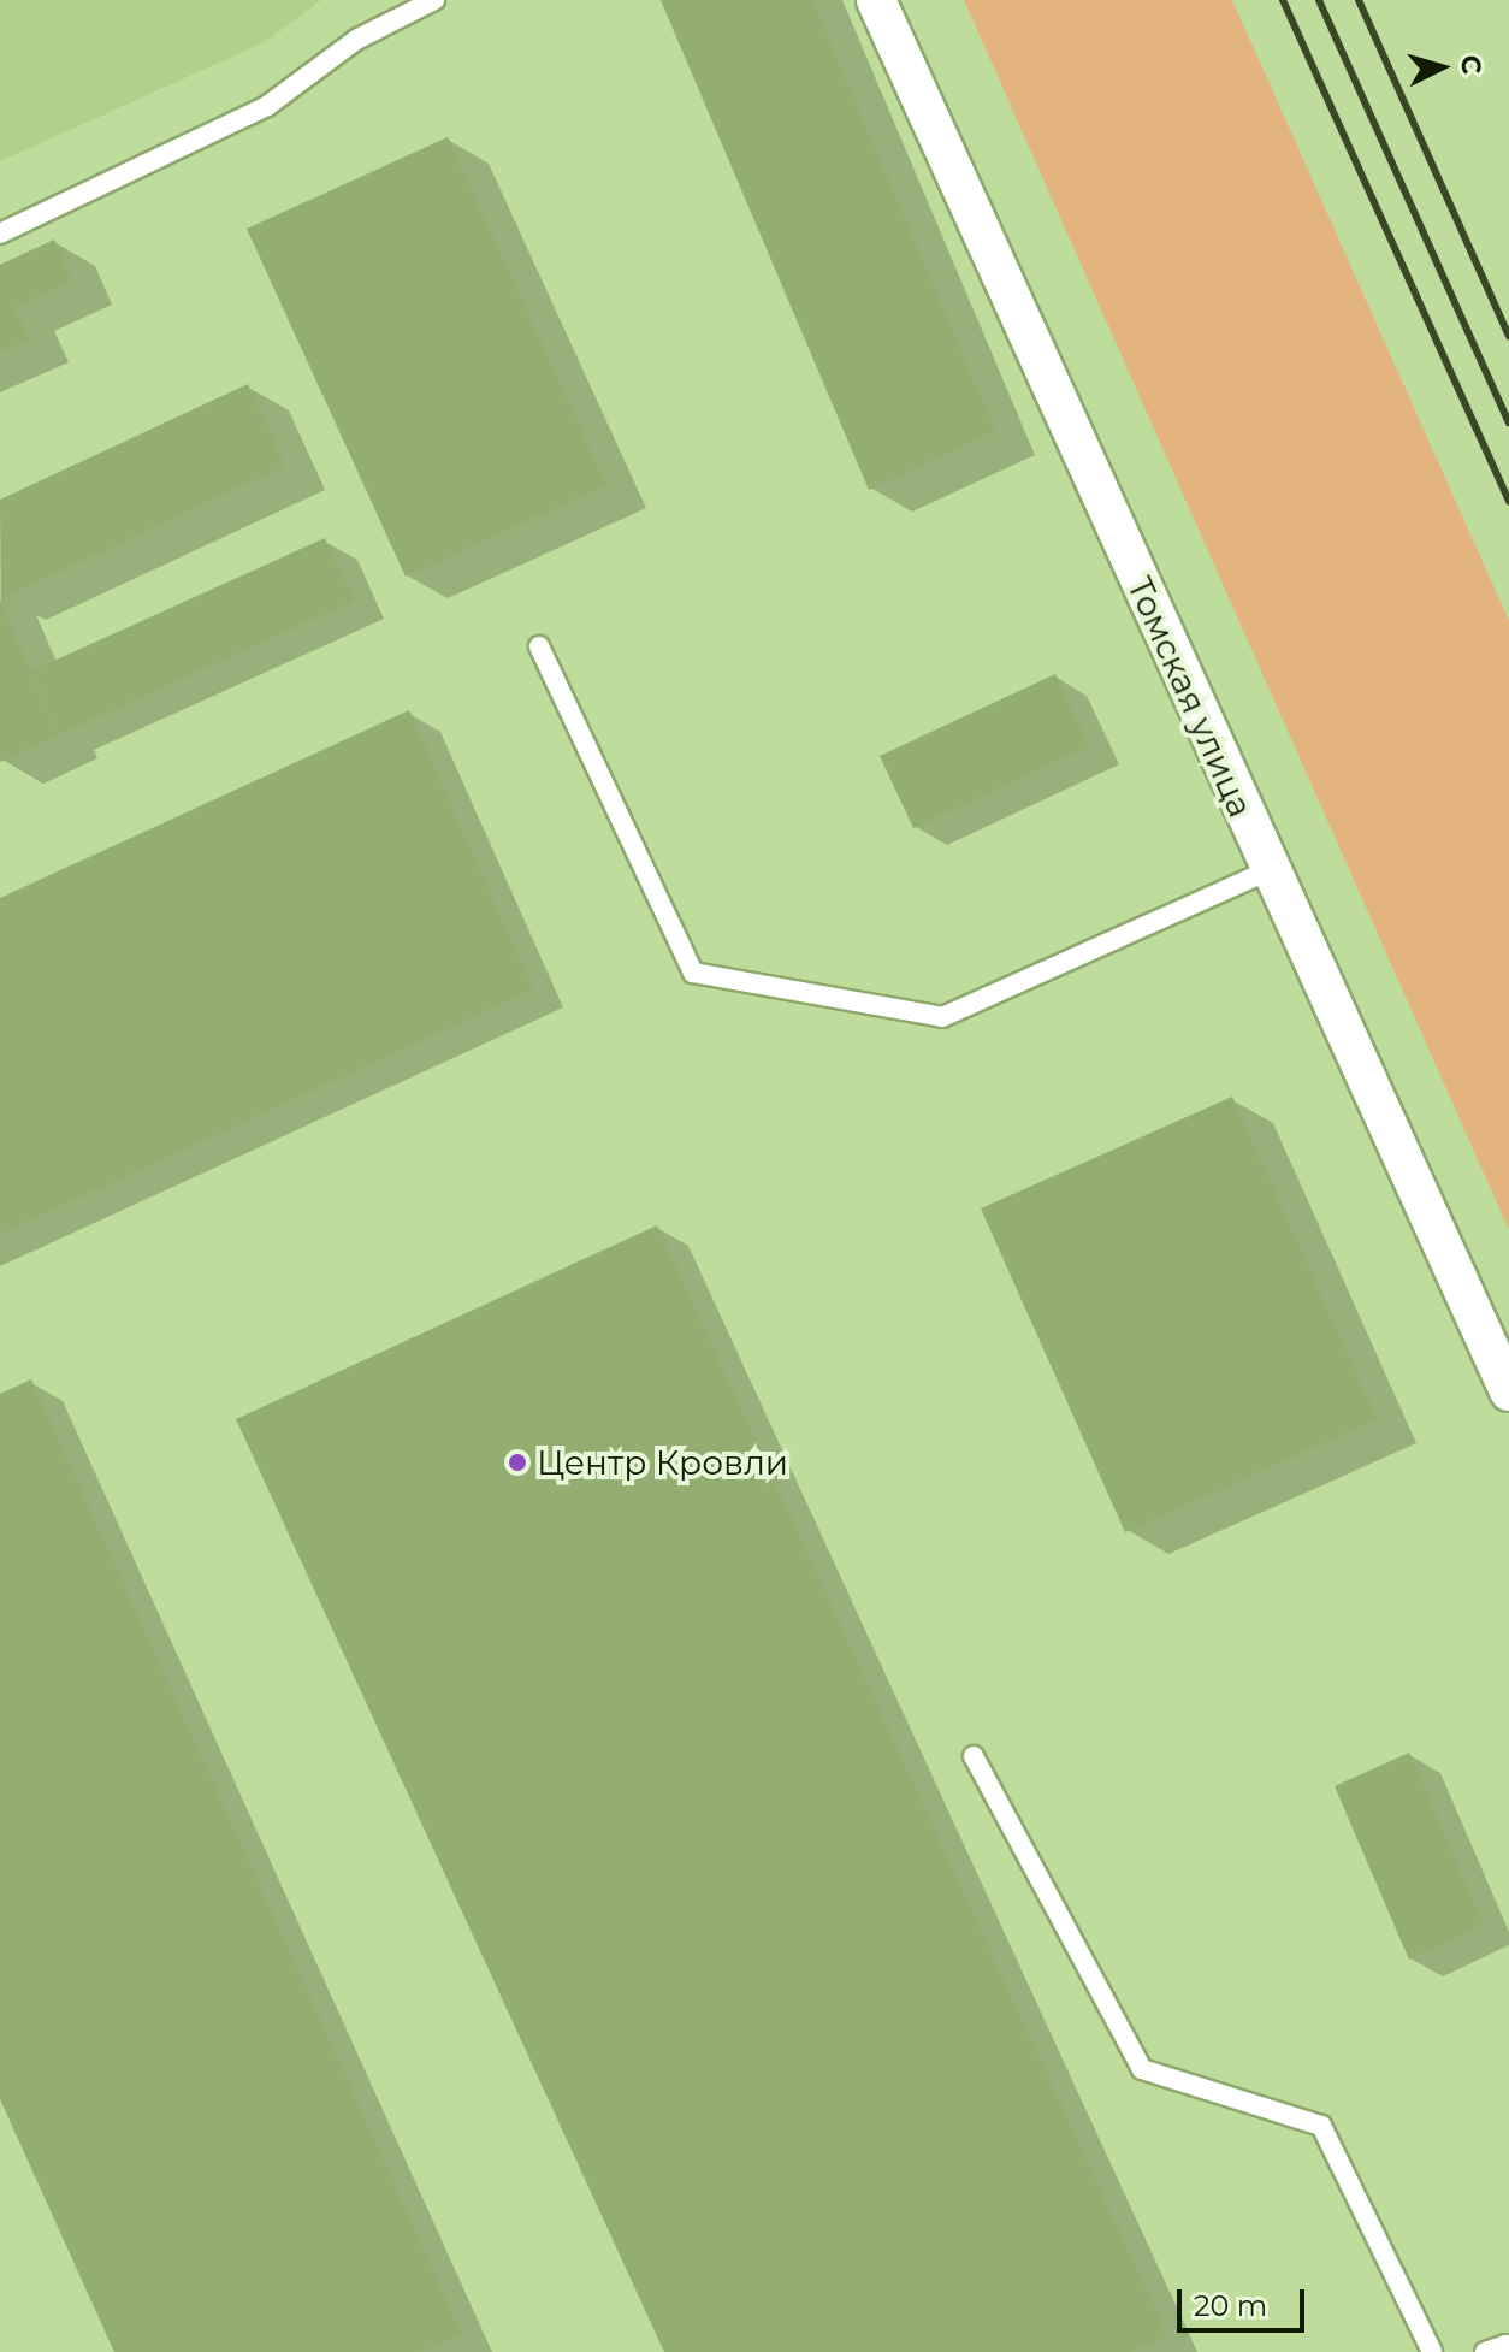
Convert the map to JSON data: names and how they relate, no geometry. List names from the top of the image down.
{
  "streets": {
    "street": ["Томская улица"]
  },
  "places": ["Центр Кровли"],
  "scale_bar": "20 m",
  "north": "right"
}
